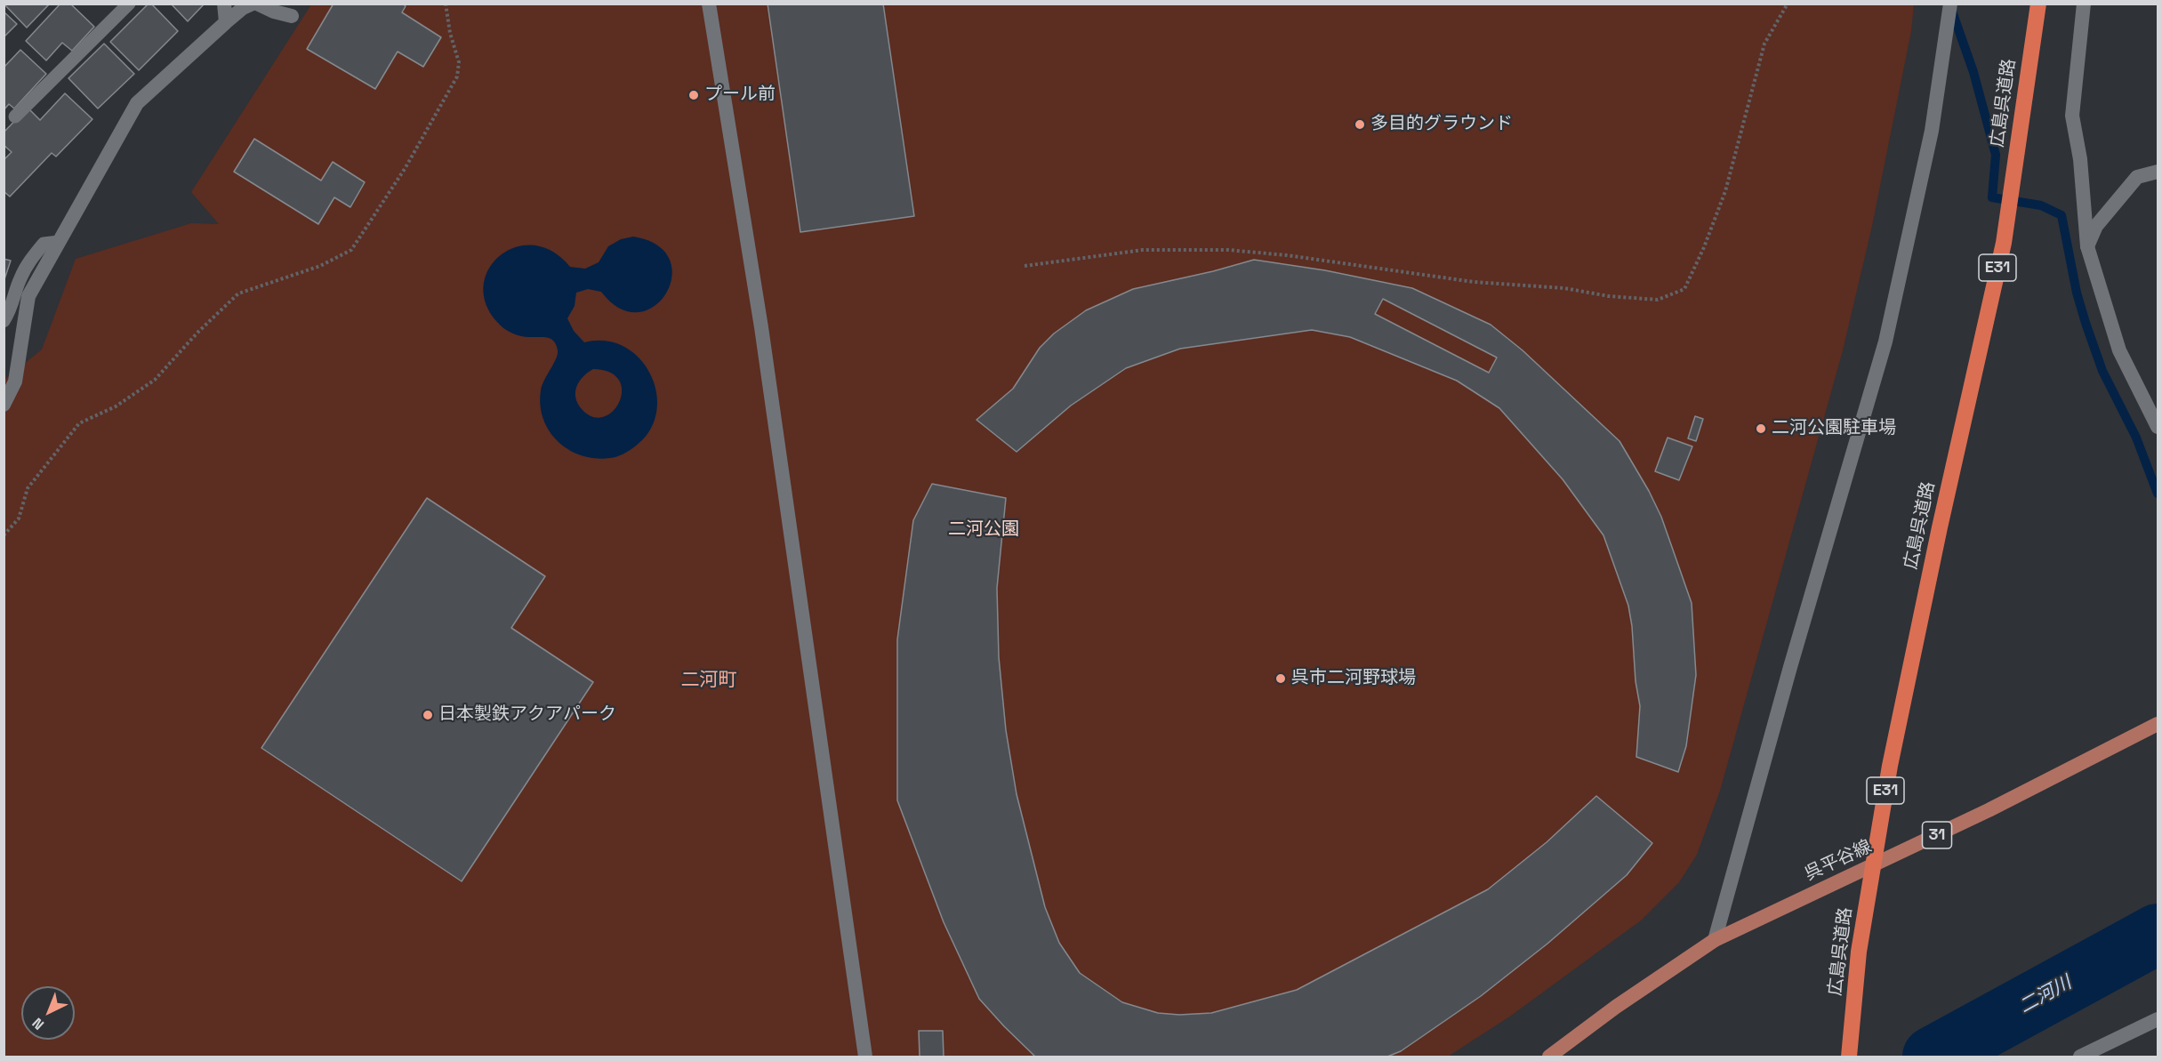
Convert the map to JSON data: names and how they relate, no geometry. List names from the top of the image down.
{
  "streets": {
    "highway": ["広島呉道路", "E31"],
    "main road": ["31", "呉平谷線"]
  },
  "districts": ["二河町"],
  "water": ["二河川"],
  "parks": ["二河公園"],
  "places": [
    "プール前",
    "多目的グラウンド",
    "二河公園駐車場",
    "呉市二河野球場",
    "日本製鉄アクアパーク"
  ],
  "north": "bottom left"
}
